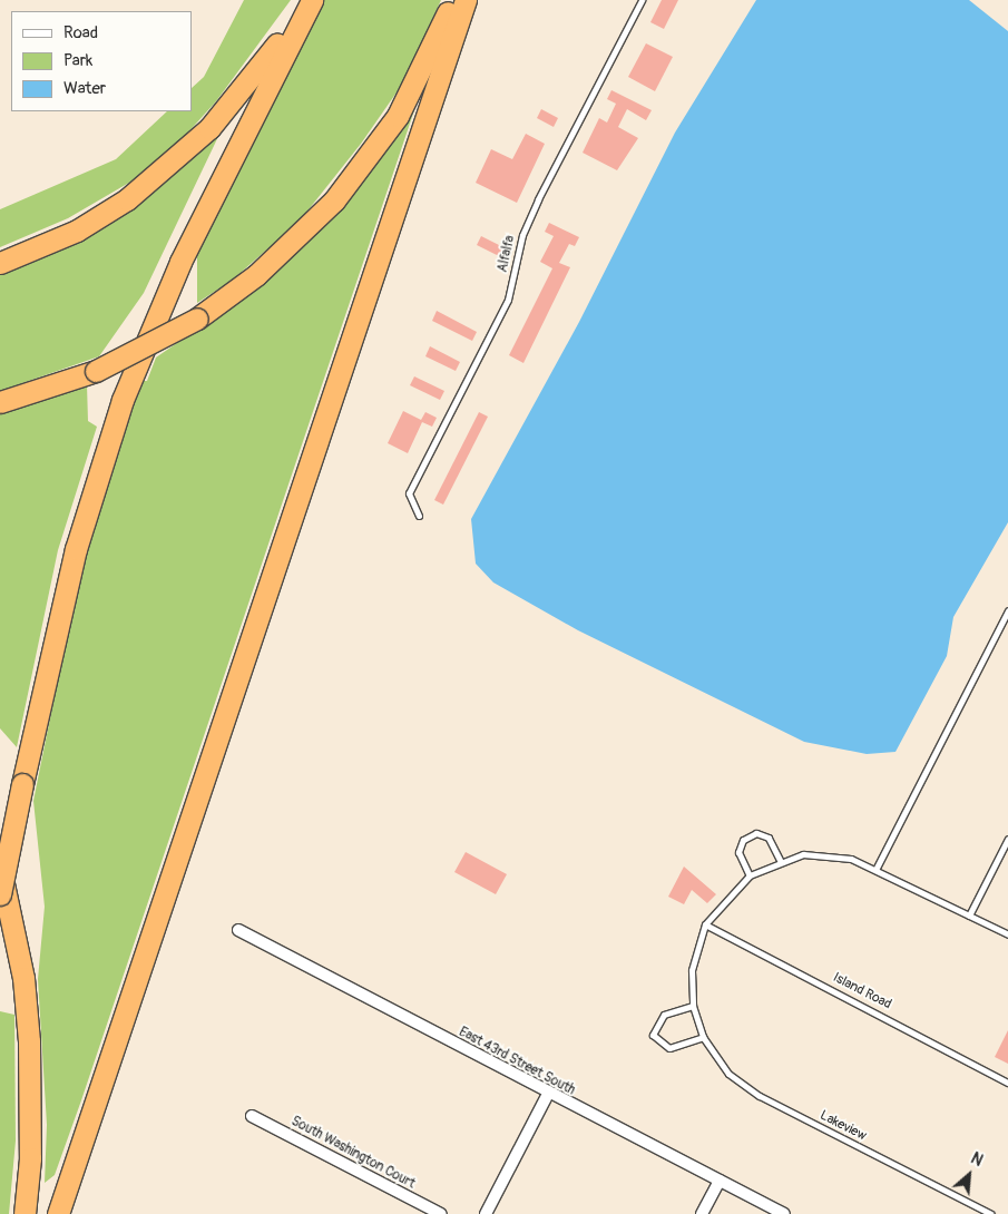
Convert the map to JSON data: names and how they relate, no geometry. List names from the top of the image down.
{
  "streets": {
    "street": ["East 43rd Street South", "South Washington Court"],
    "lane": ["Alfalfa", "Island Road", "Lakeview"]
  },
  "crossings": [
    ["Island Road", "Lakeview"]
  ],
  "legend": ["Road", "Park", "Water"],
  "north": "top right"
}
